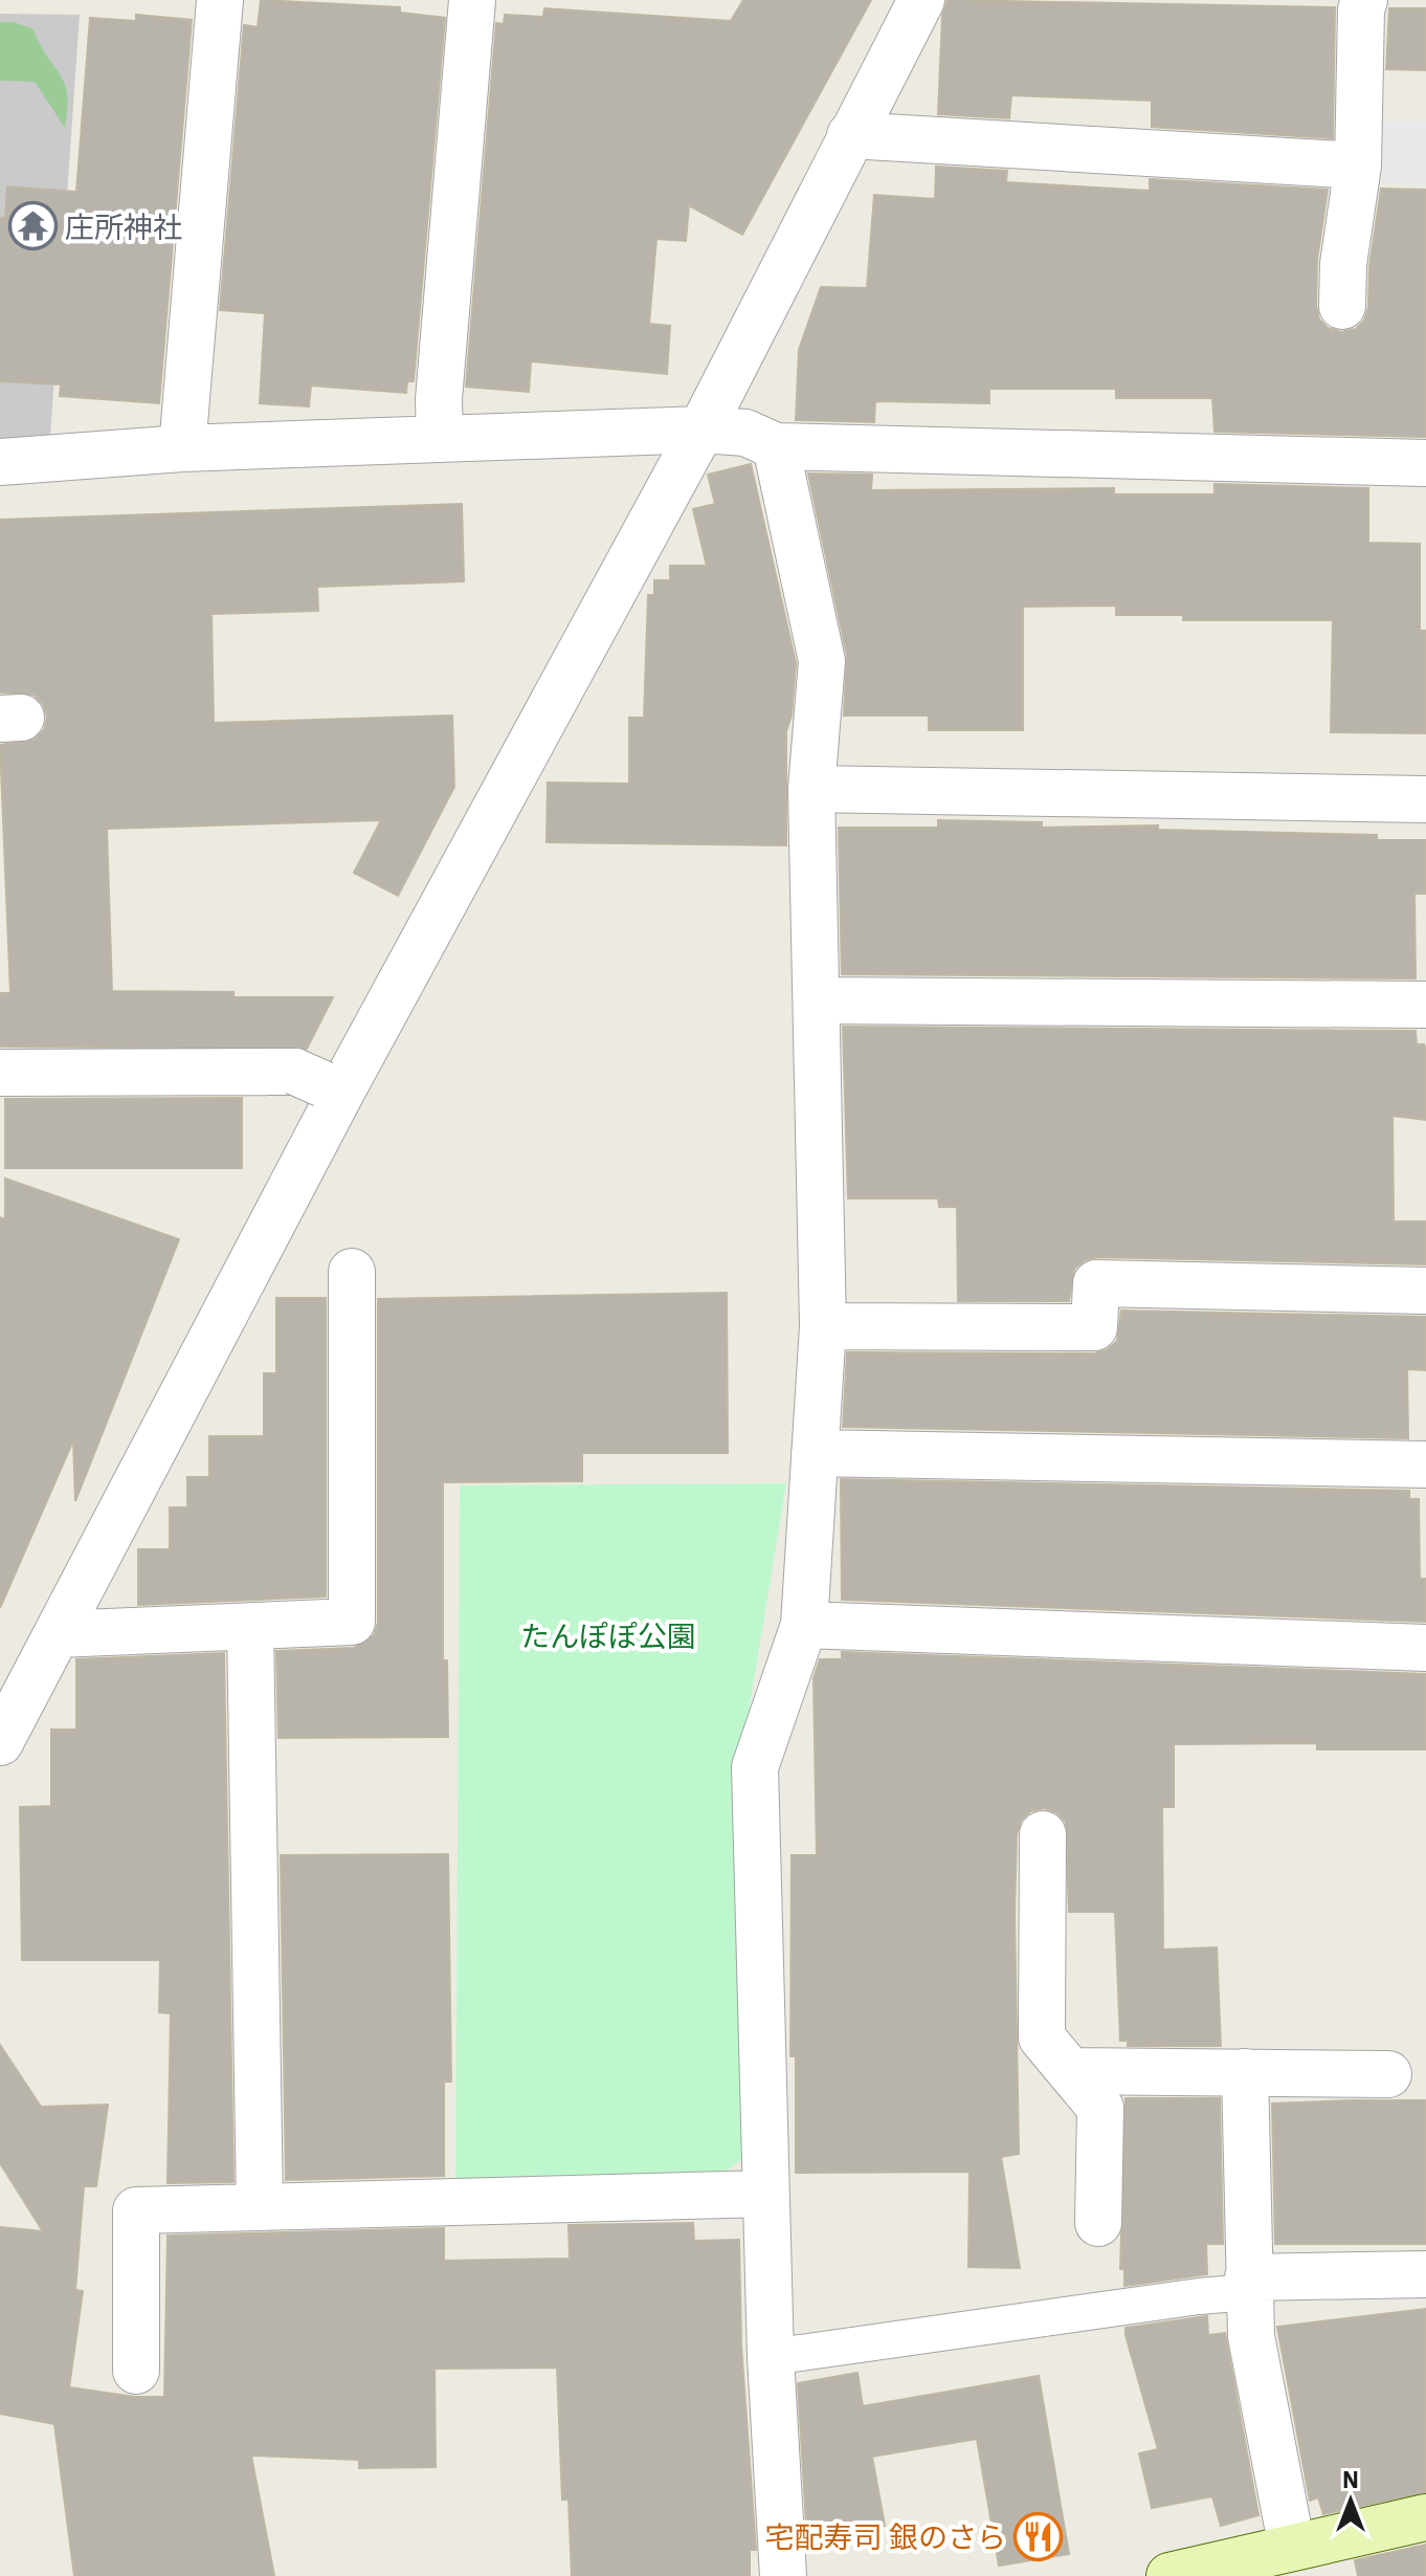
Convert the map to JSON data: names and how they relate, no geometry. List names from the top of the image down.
{
  "parks": ["たんぽぽ公園"],
  "places": {
    "temple": ["庄所神社"],
    "restaurant": ["宅配寿司 銀のさら"]
  },
  "north": "top"
}
